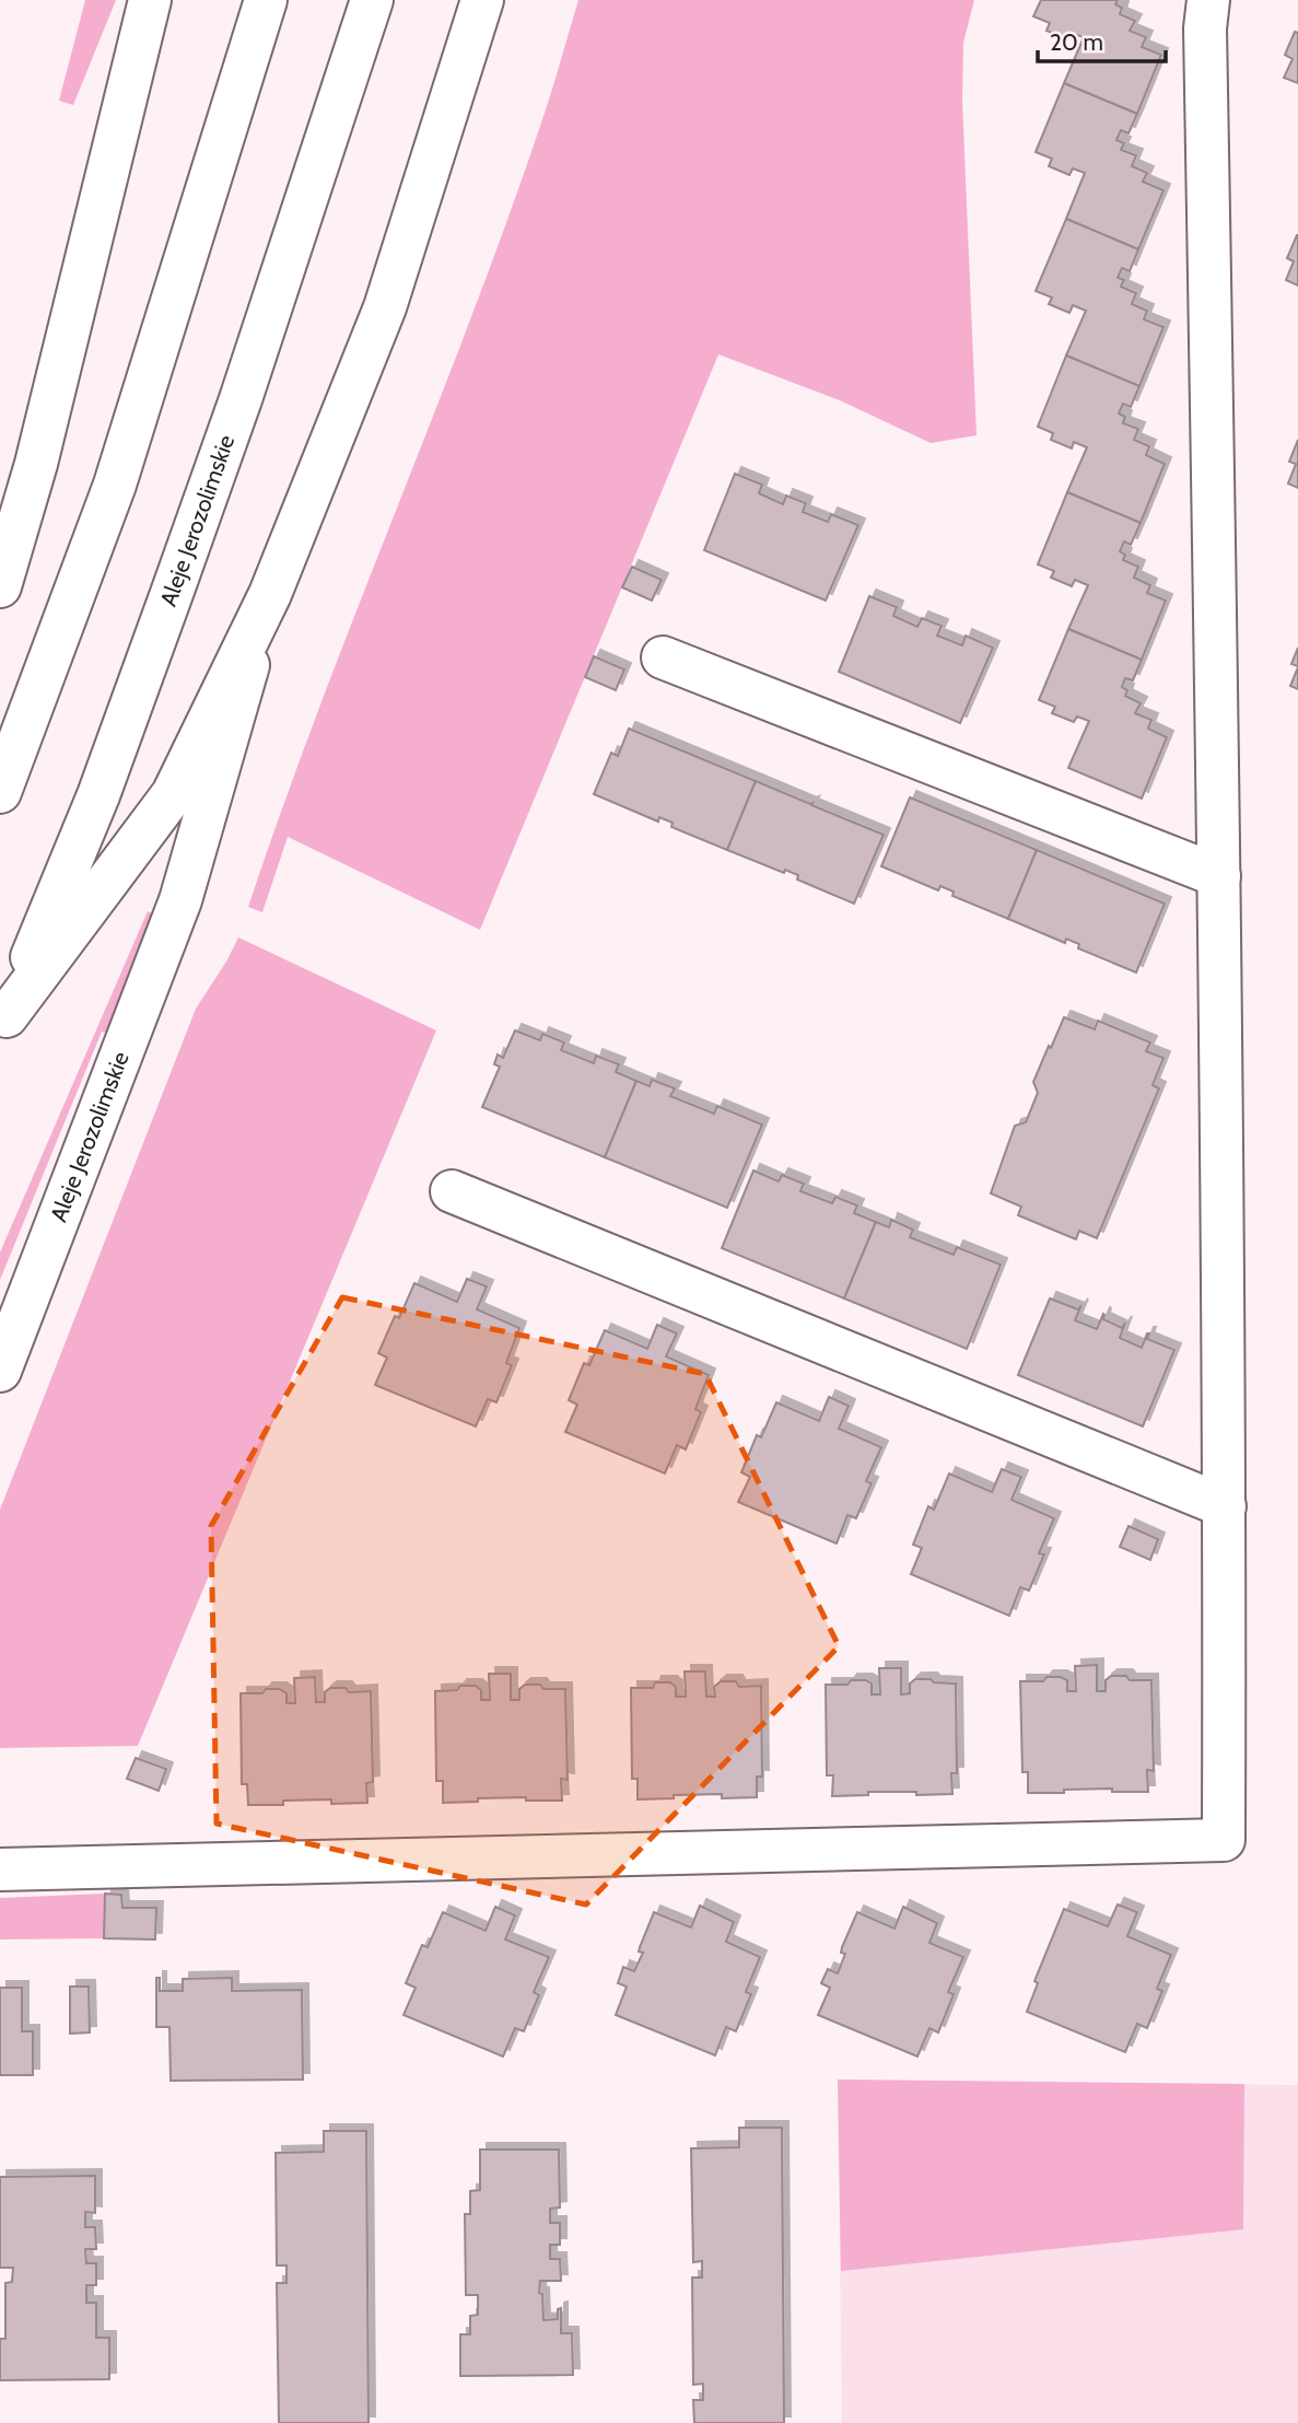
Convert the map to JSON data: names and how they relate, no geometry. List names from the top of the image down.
{
  "streets": {
    "street": ["Aleje Jerozolimskie"]
  },
  "scale_bar": "20 m"
}
